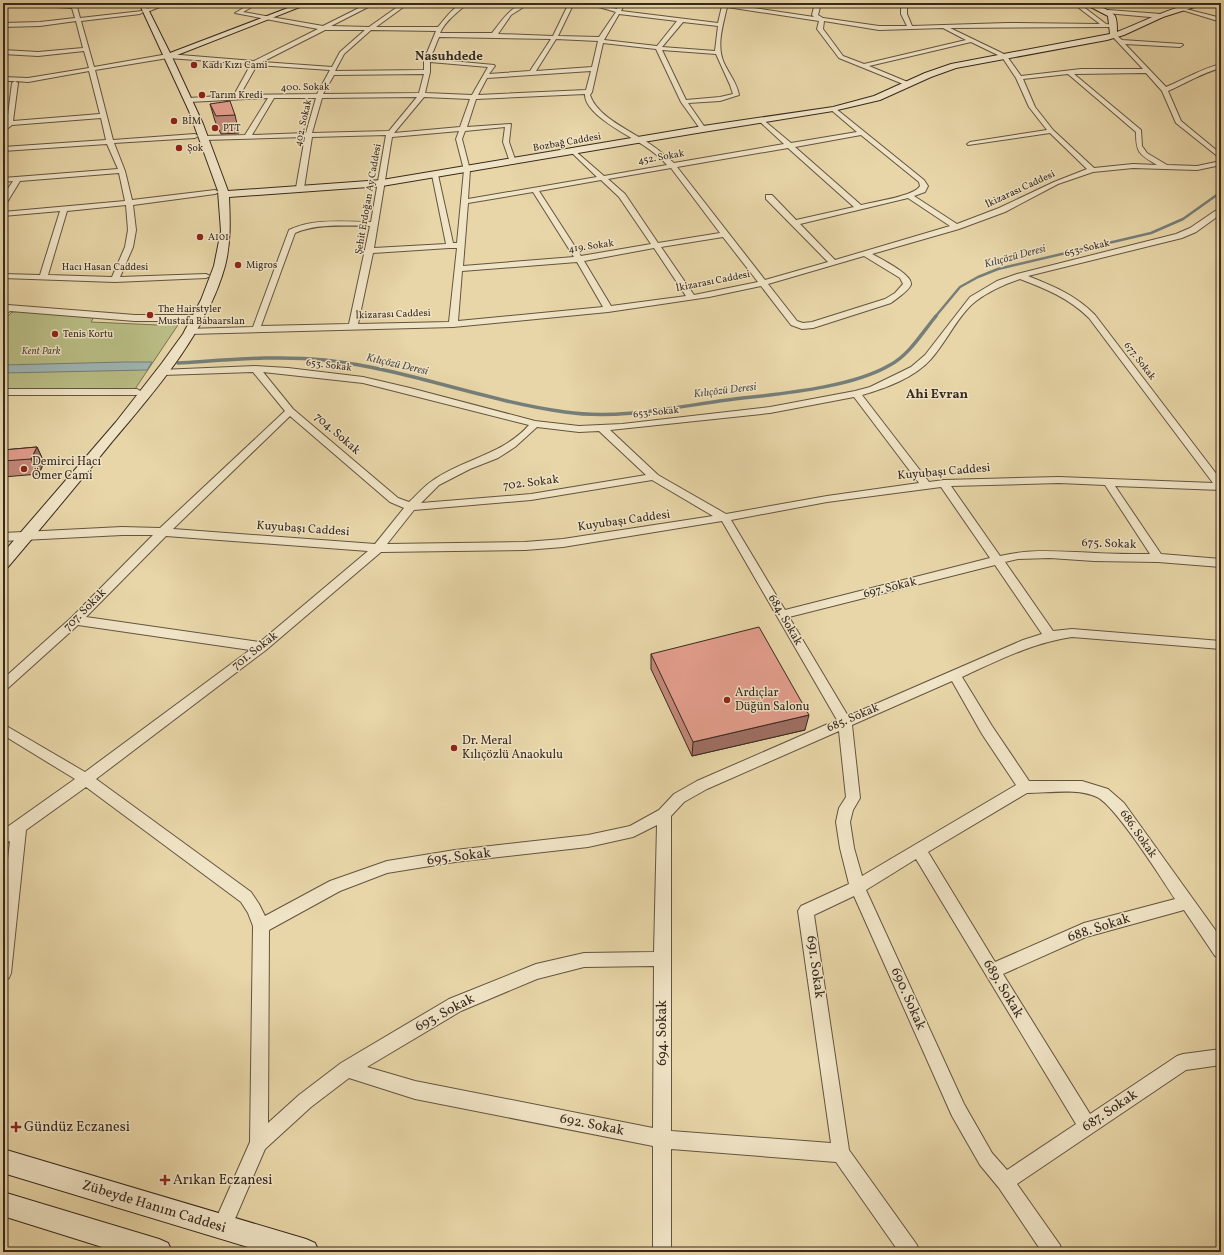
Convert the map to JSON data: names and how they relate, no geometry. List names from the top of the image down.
{
  "streets": {
    "main road": ["Bozbağ Caddesi", "Zübeyde Hanım Caddesi"],
    "street": [
      "400. Sokak",
      "402. Sokak",
      "452. Sokak",
      "İkizarası Caddesi",
      "Şehit Erdoğan Ay Caddesi",
      "419. Sokak",
      "653. Sokak",
      "Hacı Hasan Caddesi",
      "677. Sokak",
      "704. Sokak",
      "Kuyubaşı Caddesi",
      "702. Sokak",
      "675. Sokak",
      "697. Sokak",
      "707. Sokak",
      "684. Sokak",
      "701. Sokak",
      "685. Sokak",
      "686. Sokak",
      "695. Sokak",
      "688. Sokak",
      "691. Sokak",
      "689. Sokak",
      "690. Sokak",
      "693. Sokak",
      "694. Sokak",
      "687. Sokak",
      "692. Sokak"
    ]
  },
  "crossings": [
    ["400. Sokak", "402. Sokak"],
    ["400. Sokak", "Şehit Erdoğan Ay Caddesi"],
    ["402. Sokak", "Bozbağ Caddesi"],
    ["Bozbağ Caddesi", "Şehit Erdoğan Ay Caddesi"],
    ["İkizarası Caddesi", "Şehit Erdoğan Ay Caddesi"],
    ["653. Sokak", "677. Sokak"],
    ["653. Sokak", "704. Sokak"],
    ["653. Sokak", "701. Sokak"],
    ["677. Sokak", "Kuyubaşı Caddesi"],
    ["704. Sokak", "702. Sokak"],
    ["704. Sokak", "707. Sokak"],
    ["704. Sokak", "701. Sokak"],
    ["Kuyubaşı Caddesi", "707. Sokak"],
    ["Kuyubaşı Caddesi", "684. Sokak"],
    ["Kuyubaşı Caddesi", "701. Sokak"],
    ["702. Sokak", "701. Sokak"],
    ["675. Sokak", "697. Sokak"],
    ["697. Sokak", "684. Sokak"],
    ["684. Sokak", "685. Sokak"],
    ["684. Sokak", "690. Sokak"],
    ["685. Sokak", "695. Sokak"],
    ["685. Sokak", "690. Sokak"],
    ["685. Sokak", "694. Sokak"],
    ["686. Sokak", "688. Sokak"],
    ["686. Sokak", "691. Sokak"],
    ["695. Sokak", "694. Sokak"],
    ["688. Sokak", "689. Sokak"],
    ["691. Sokak", "689. Sokak"],
    ["691. Sokak", "690. Sokak"],
    ["691. Sokak", "692. Sokak"],
    ["689. Sokak", "687. Sokak"],
    ["690. Sokak", "687. Sokak"],
    ["693. Sokak", "694. Sokak"],
    ["693. Sokak", "692. Sokak"],
    ["694. Sokak", "692. Sokak"]
  ],
  "districts": ["Nasuhdede", "Ahi Evran"],
  "water": ["Kılıçözü Deresi"],
  "parks": ["Kent Park"],
  "places": {
    "other": [
      "Kadı Kızı Cami",
      "Tarım Kredi",
      "BİM",
      "PTT",
      "Şok",
      "A101",
      "Migros",
      "The Hairstyler Mustafa Babaarslan",
      "Tenis Kortu",
      "Demirci Hacı Ömer Cami",
      "Ardıçlar Düğün Salonu",
      "Dr. Meral Kılıçözlü Anaokulu"
    ],
    "health": ["Gündüz Eczanesi", "Arıkan Eczanesi"]
  }
}
